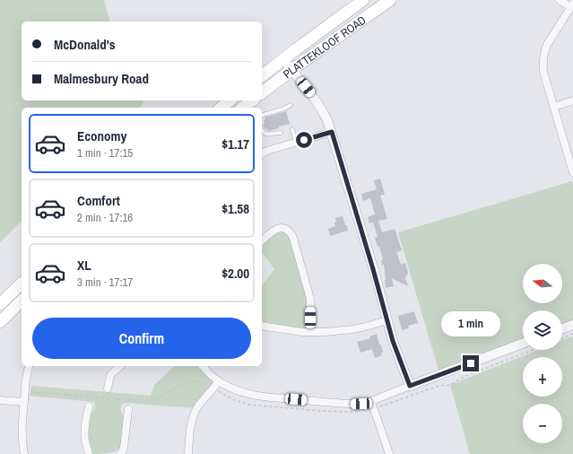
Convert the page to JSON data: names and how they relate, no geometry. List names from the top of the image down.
{
  "streets": {
    "main road": ["PLATTEKLOOF ROAD"]
  },
  "north": "left",
  "page": {
    "banner": ["McDonald's", "Malmesbury Road"],
    "list": [
      {
        "name": "Economy",
        "note": "1 min · 17:15",
        "value": "$1.17"
      },
      {
        "name": "Comfort",
        "note": "2 min · 17:16",
        "value": "$1.58"
      },
      {
        "name": "XL",
        "note": "3 min · 17:17",
        "value": "$2.00"
      }
    ],
    "map_buttons": ["+", "−"],
    "buttons": "Confirm",
    "bubble": "1 min"
  }
}
